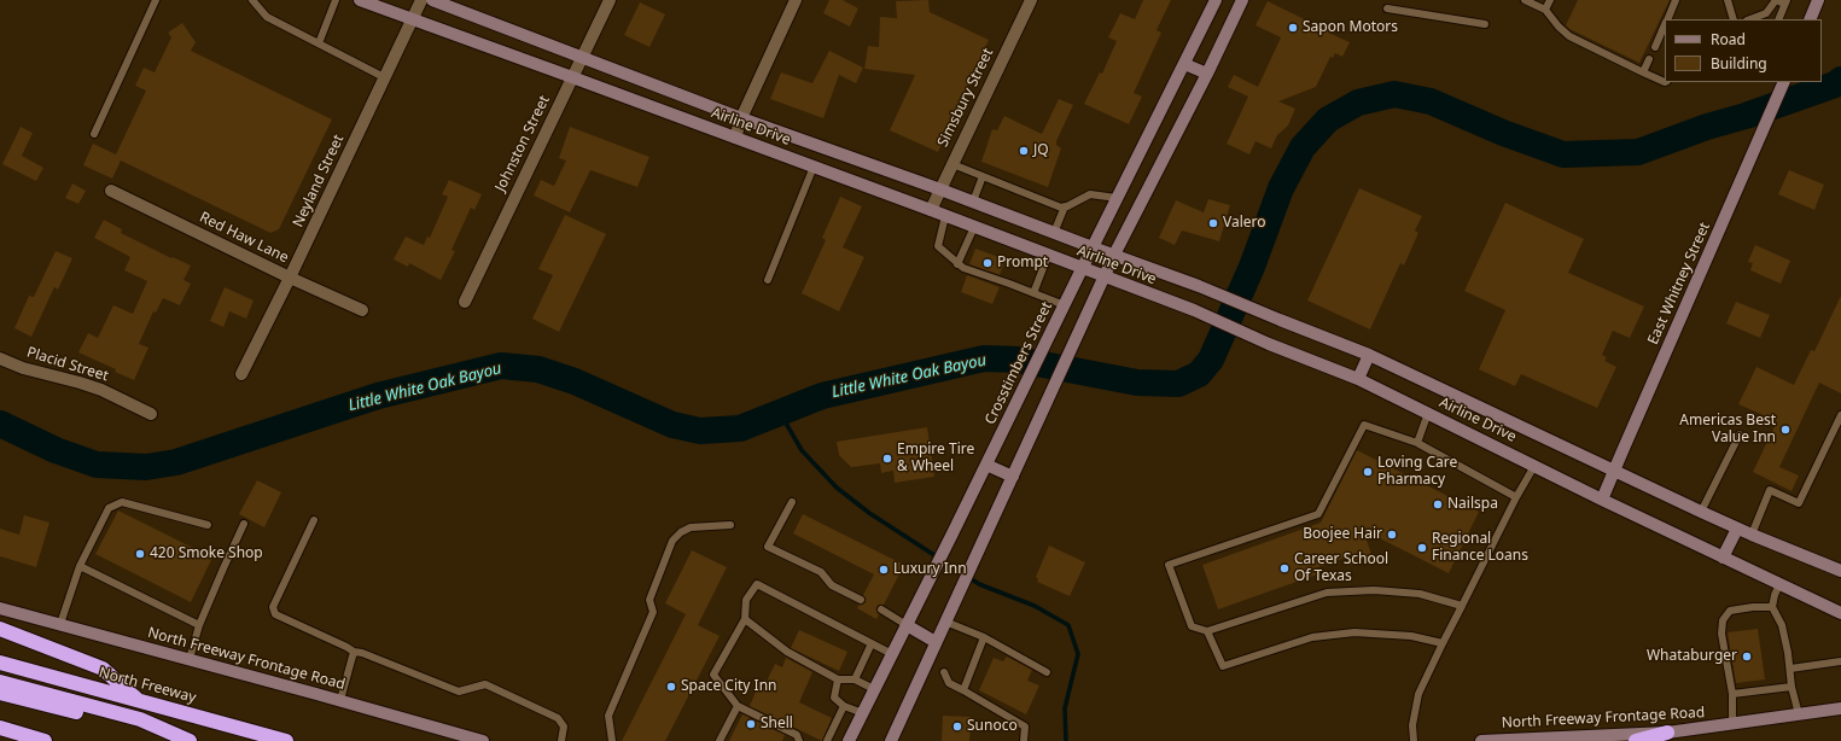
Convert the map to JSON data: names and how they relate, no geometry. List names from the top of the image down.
{
  "streets": {
    "highway": ["North Freeway"],
    "main road": [
      "Airline Drive",
      "East Whitney Street",
      "Crosstimbers Street",
      "North Freeway Frontage Road"
    ],
    "street": [
      "Simsbury Street",
      "Johnston Street",
      "Neyland Street",
      "Red Haw Lane",
      "Placid Street"
    ]
  },
  "crossings": [
    ["Simsbury Street", "Airline Drive"],
    ["Airline Drive", "Johnston Street"],
    ["Airline Drive", "Neyland Street"],
    ["Airline Drive", "East Whitney Street"],
    ["Airline Drive", "Crosstimbers Street"],
    ["Neyland Street", "Red Haw Lane"]
  ],
  "water": ["Little White Oak Bayou"],
  "places": [
    "Sapon Motors",
    "JQ",
    "Valero",
    "Prompt",
    "Americas Best Value Inn",
    "Empire Tire & Wheel",
    "Loving Care Pharmacy",
    "Nailspa",
    "Boojee Hair",
    "Regional Finance Loans",
    "420 Smoke Shop",
    "Career School Of Texas",
    "Luxury Inn",
    "Whataburger",
    "Space City Inn",
    "Shell",
    "Sunoco"
  ],
  "legend": ["Road", "Building"]
}
